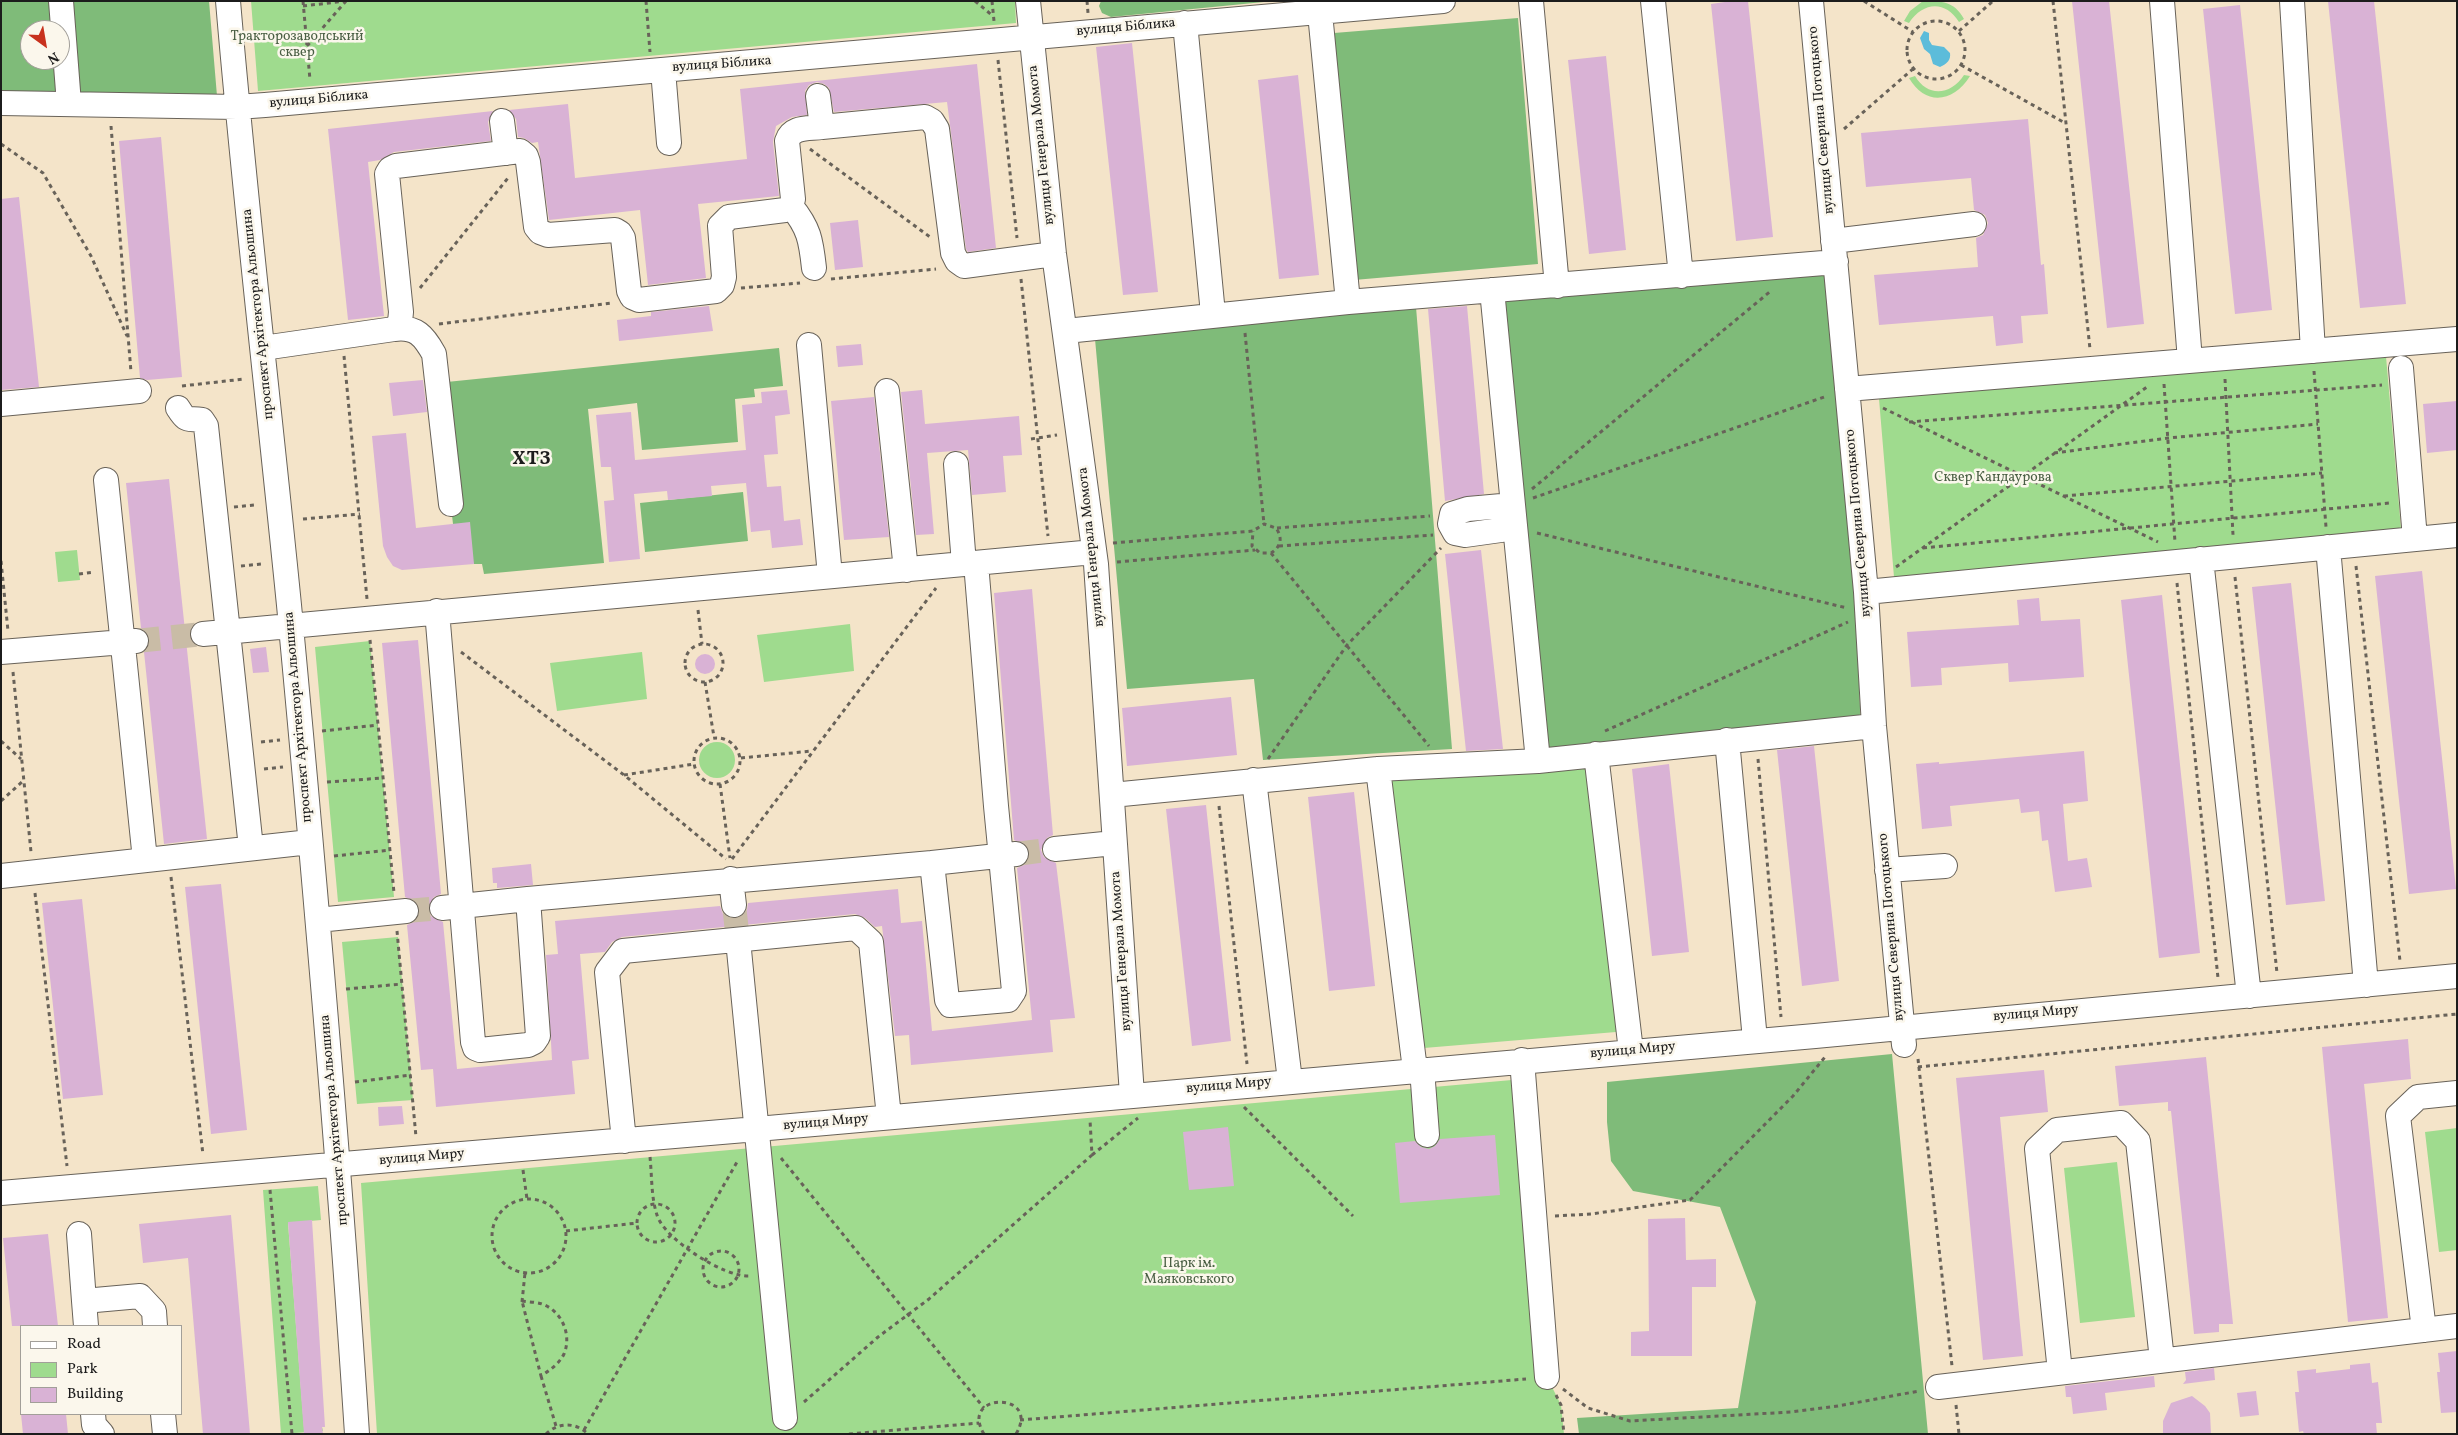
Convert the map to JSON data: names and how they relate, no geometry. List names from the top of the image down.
{
  "streets": {
    "street": [
      "вулиця Біблика",
      "вулиця Северина Потоцького",
      "вулиця Генерала Момота",
      "проспект Архітектора Альошина",
      "вулиця Миру"
    ]
  },
  "crossings": [
    ["вулиця Біблика", "вулиця Генерала Момота"],
    ["вулиця Біблика", "проспект Архітектора Альошина"],
    ["вулиця Северина Потоцького", "вулиця Миру"],
    ["вулиця Генерала Момота", "вулиця Миру"],
    ["проспект Архітектора Альошина", "вулиця Миру"]
  ],
  "districts": ["ХТЗ"],
  "parks": ["Тракторозаводський сквер", "Сквер Кандаурова", "Парк ім. Маяковського"],
  "legend": ["Road", "Park", "Building"],
  "north": "bottom right"
}
